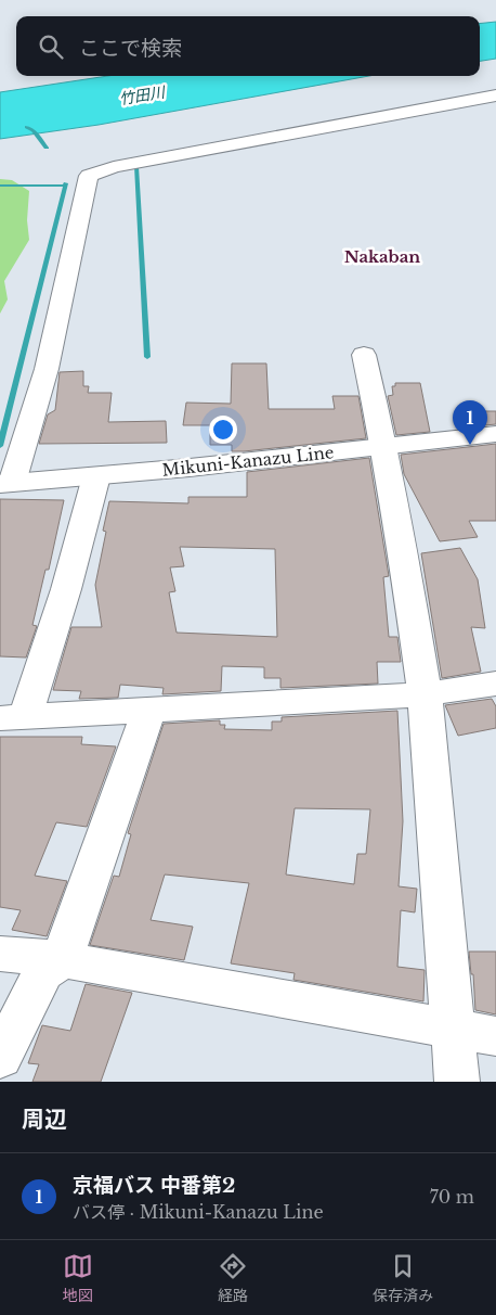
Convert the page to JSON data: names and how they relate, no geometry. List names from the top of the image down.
{
  "streets": {
    "street": ["Mikuni-Kanazu Line"]
  },
  "districts": ["Nakaban"],
  "water": ["竹田川"],
  "page": {
    "search": "ここで検索",
    "pins": "1",
    "heading": "周辺",
    "list": [
      {
        "mark": "1",
        "name": "京福バス 中番第2",
        "note": "バス停 · Mikuni-Kanazu Line",
        "value": "70 m"
      }
    ],
    "nav": ["地図", "経路", "保存済み"]
  }
}
